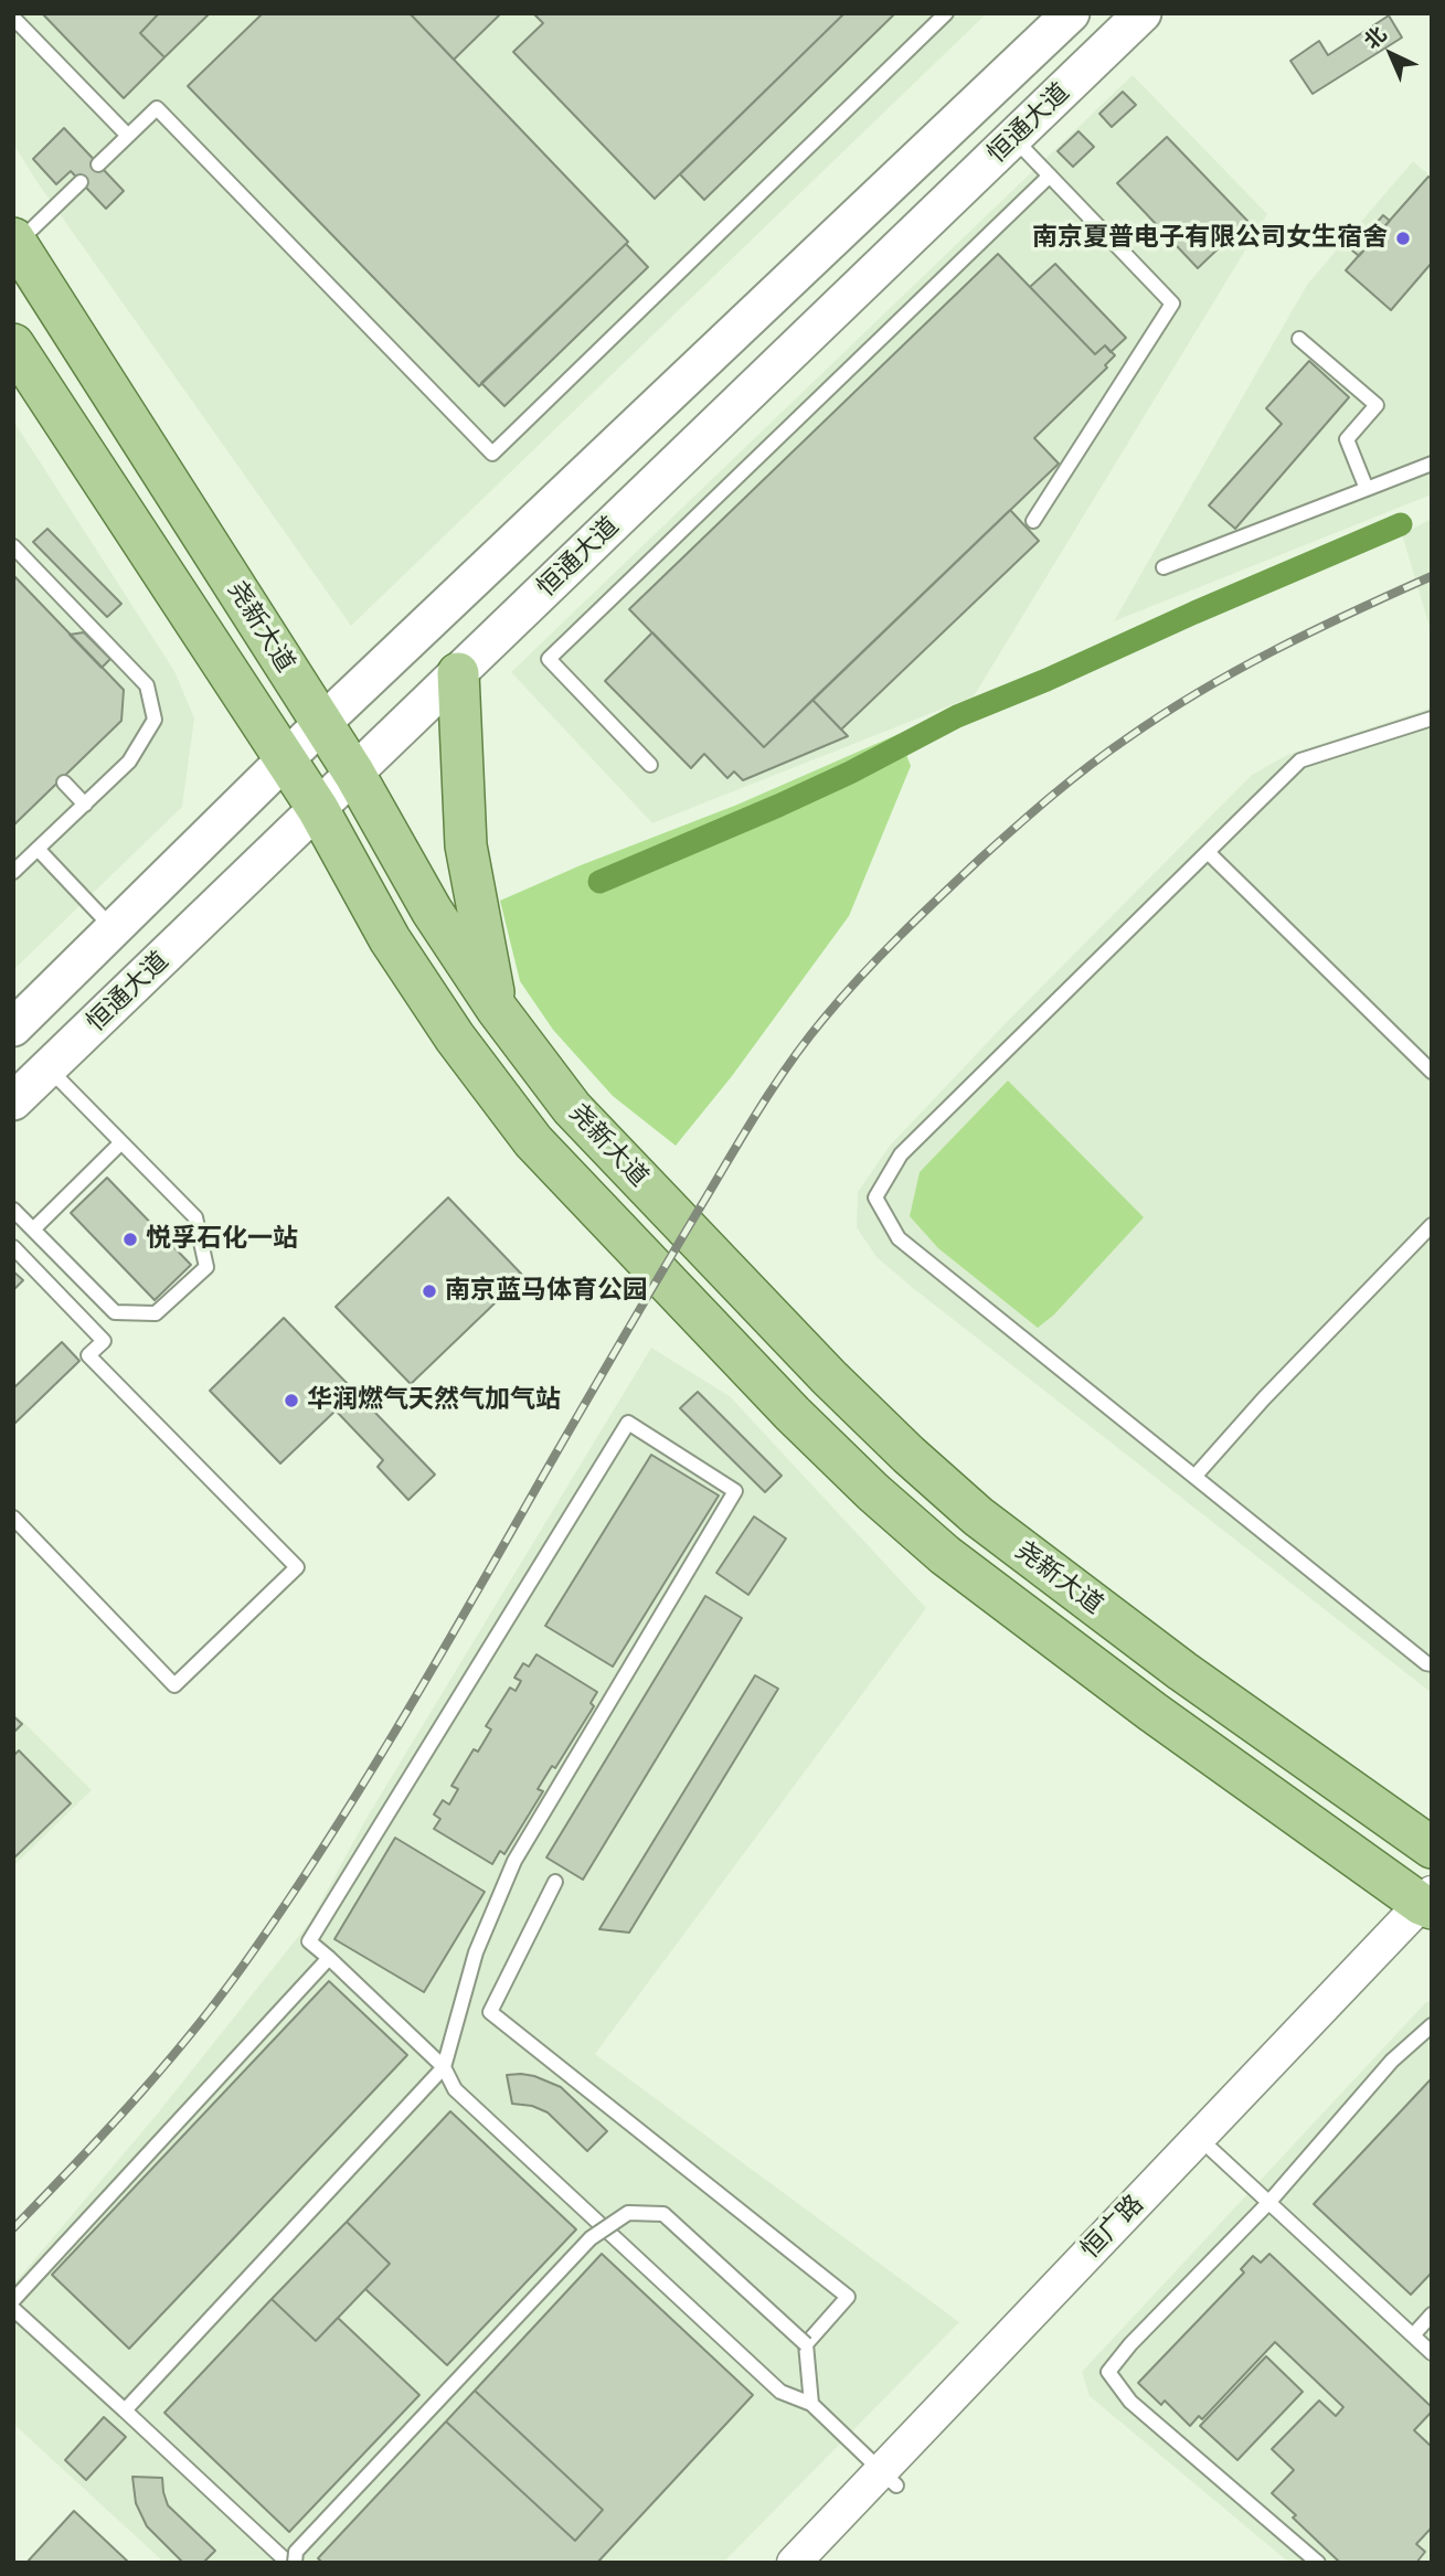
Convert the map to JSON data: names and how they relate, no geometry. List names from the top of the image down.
{
  "streets": {
    "main road": ["恒通大道", "尧新大道"],
    "street": ["恒广路"]
  },
  "crossings": [
    ["恒通大道", "尧新大道"],
    ["尧新大道", "恒广路"]
  ],
  "places": [
    "南京夏普电子有限公司女生宿舍",
    "悦孚石化一站",
    "南京蓝马体育公园",
    "华润燃气天然气加气站"
  ],
  "north": "top left"
}
